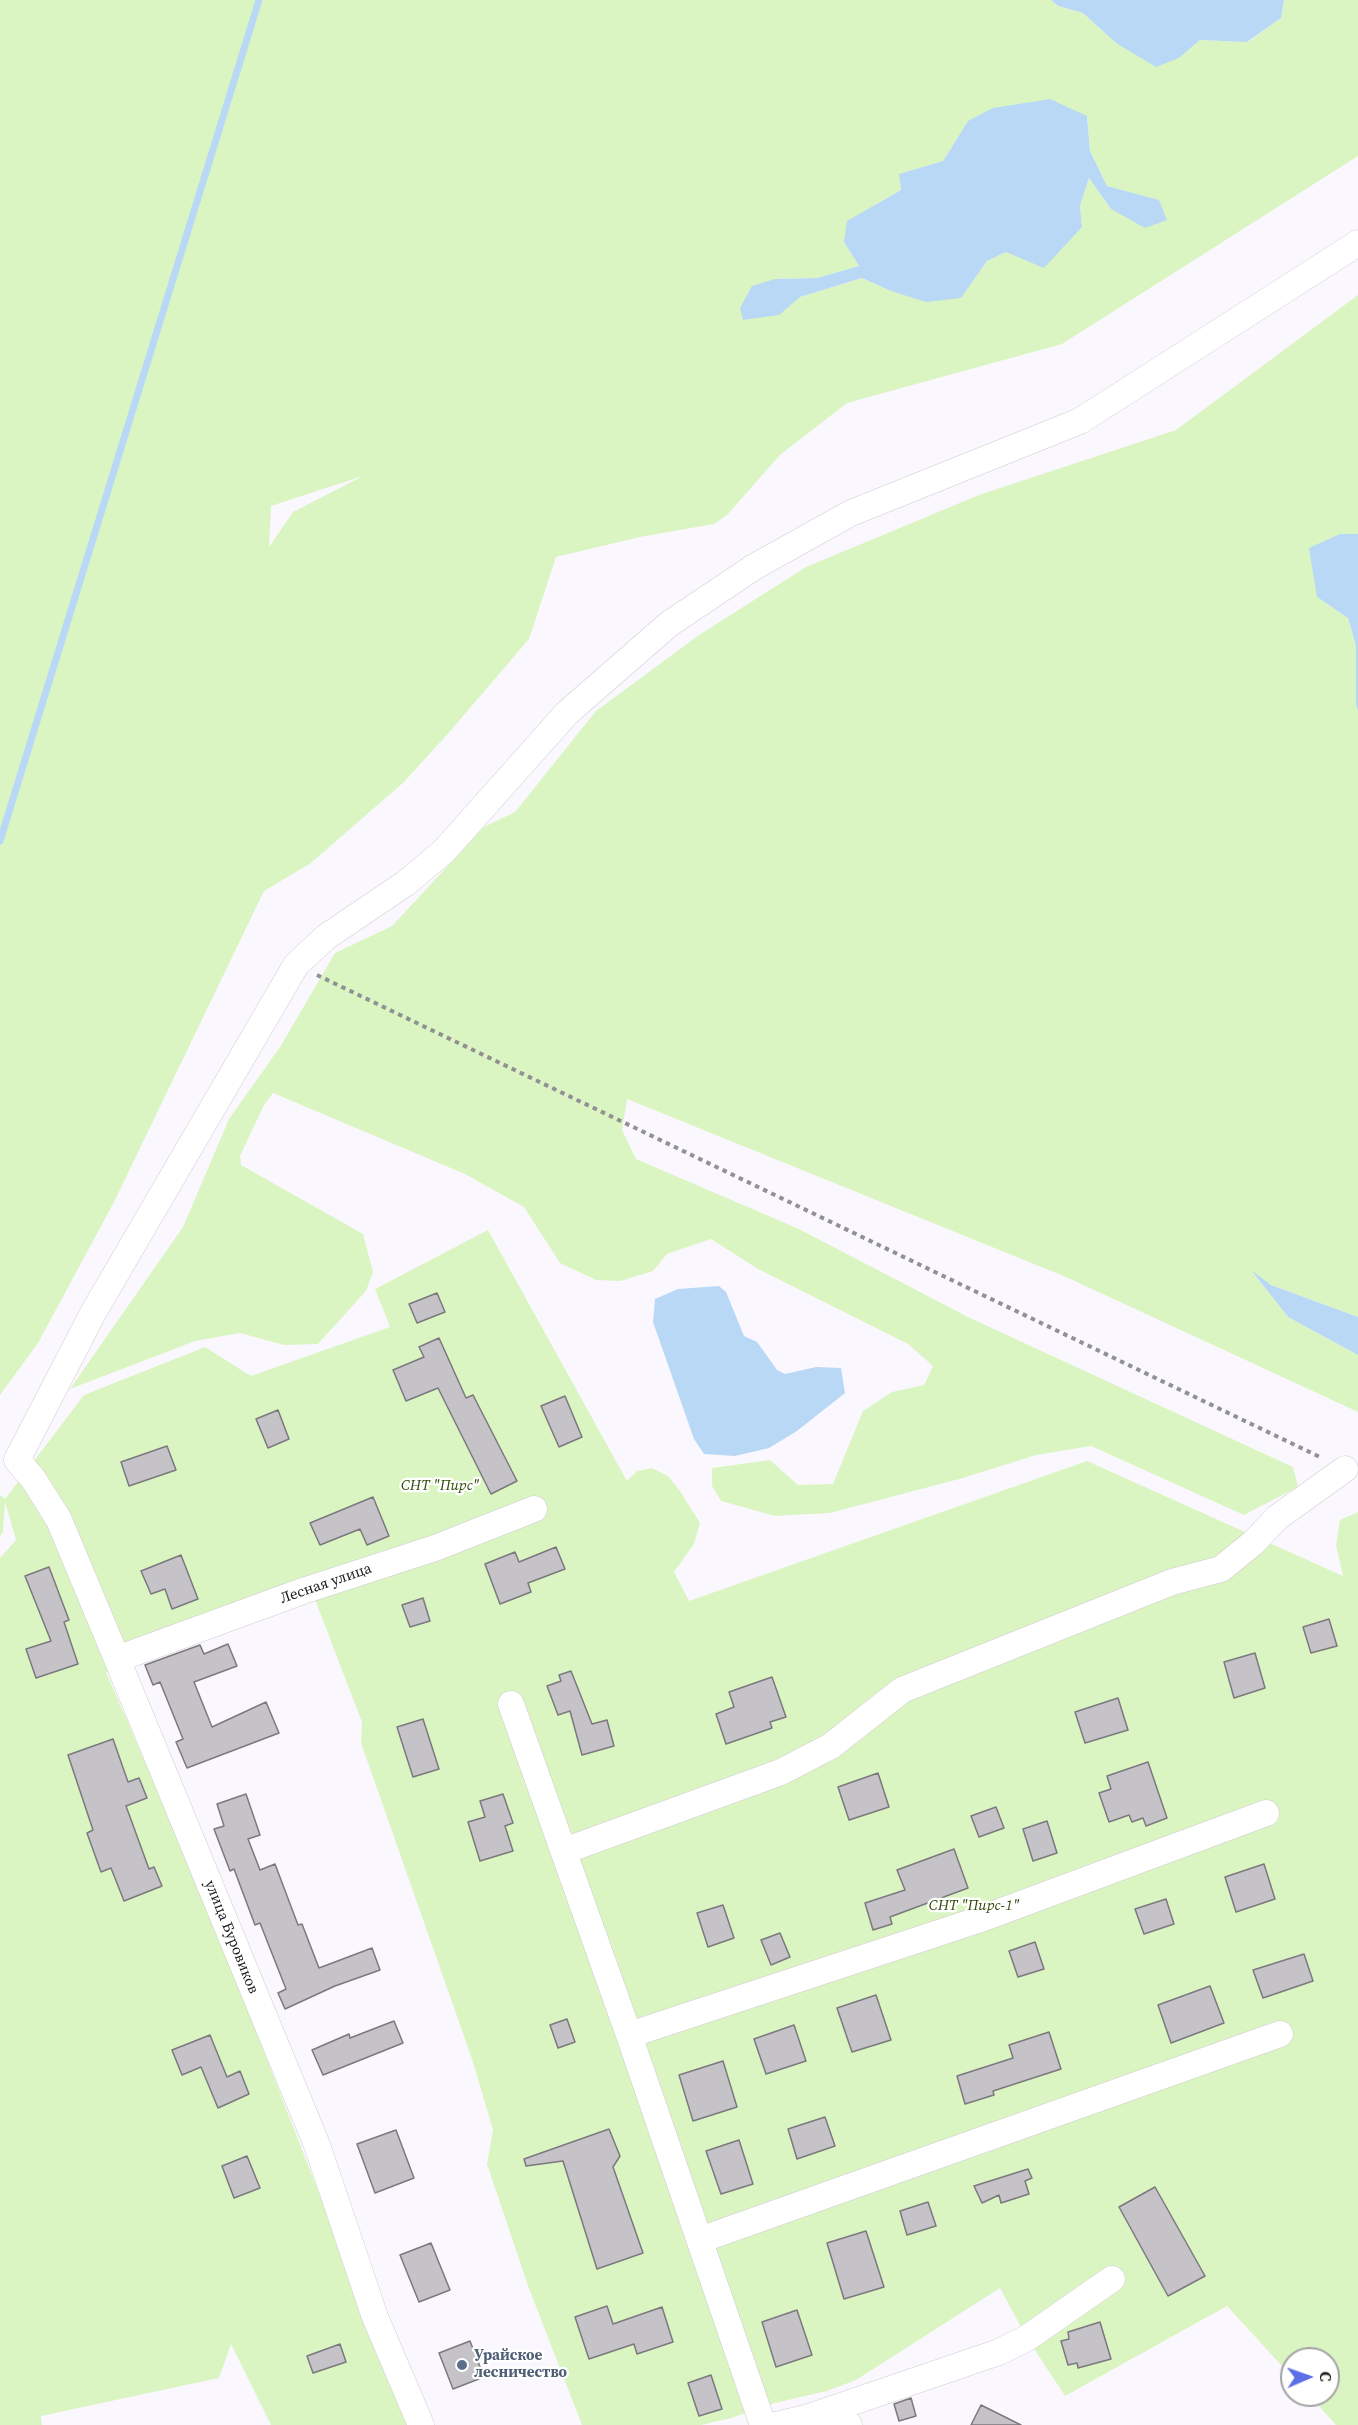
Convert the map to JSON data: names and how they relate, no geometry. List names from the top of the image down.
{
  "streets": {
    "street": ["Лесная улица", "улица Буровиков"]
  },
  "crossings": [
    ["Лесная улица", "улица Буровиков"]
  ],
  "parks": ["СНТ \"Пирс\"", "СНТ \"Пирс-1\""],
  "places": ["Урайское лесничество"],
  "north": "right"
}
